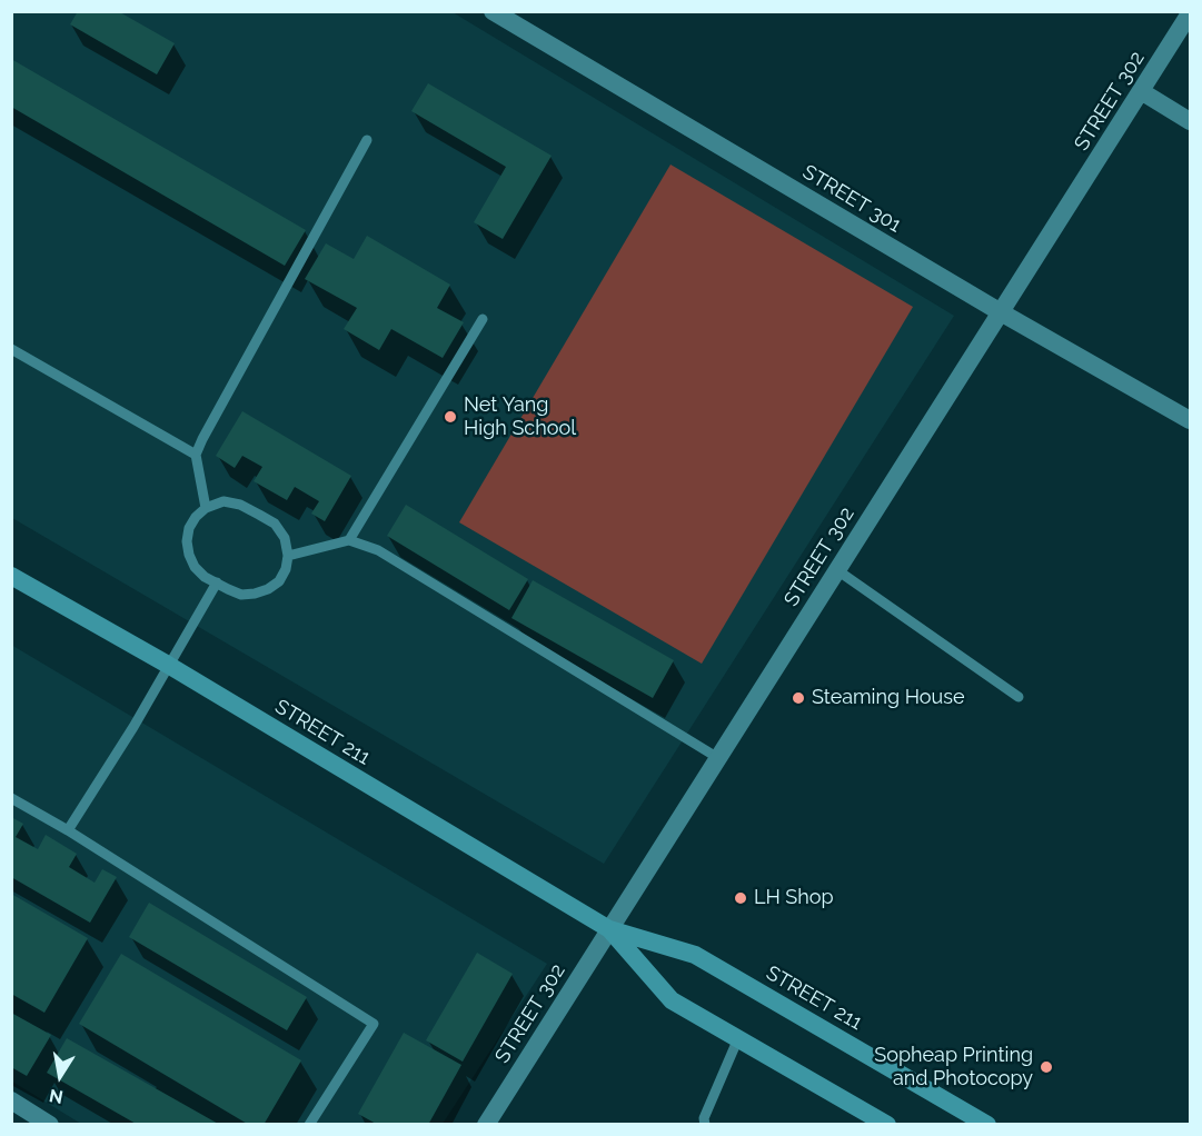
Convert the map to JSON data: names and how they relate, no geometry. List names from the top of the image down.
{
  "streets": {
    "main road": ["STREET 211"],
    "street": ["STREET 302", "STREET 301"]
  },
  "crossings": [
    ["STREET 302", "STREET 301"],
    ["STREET 302", "STREET 211"]
  ],
  "places": [
    "Net Yang High School",
    "Steaming House",
    "LH Shop",
    "Sopheap Printing and Photocopy"
  ],
  "north": "bottom"
}
